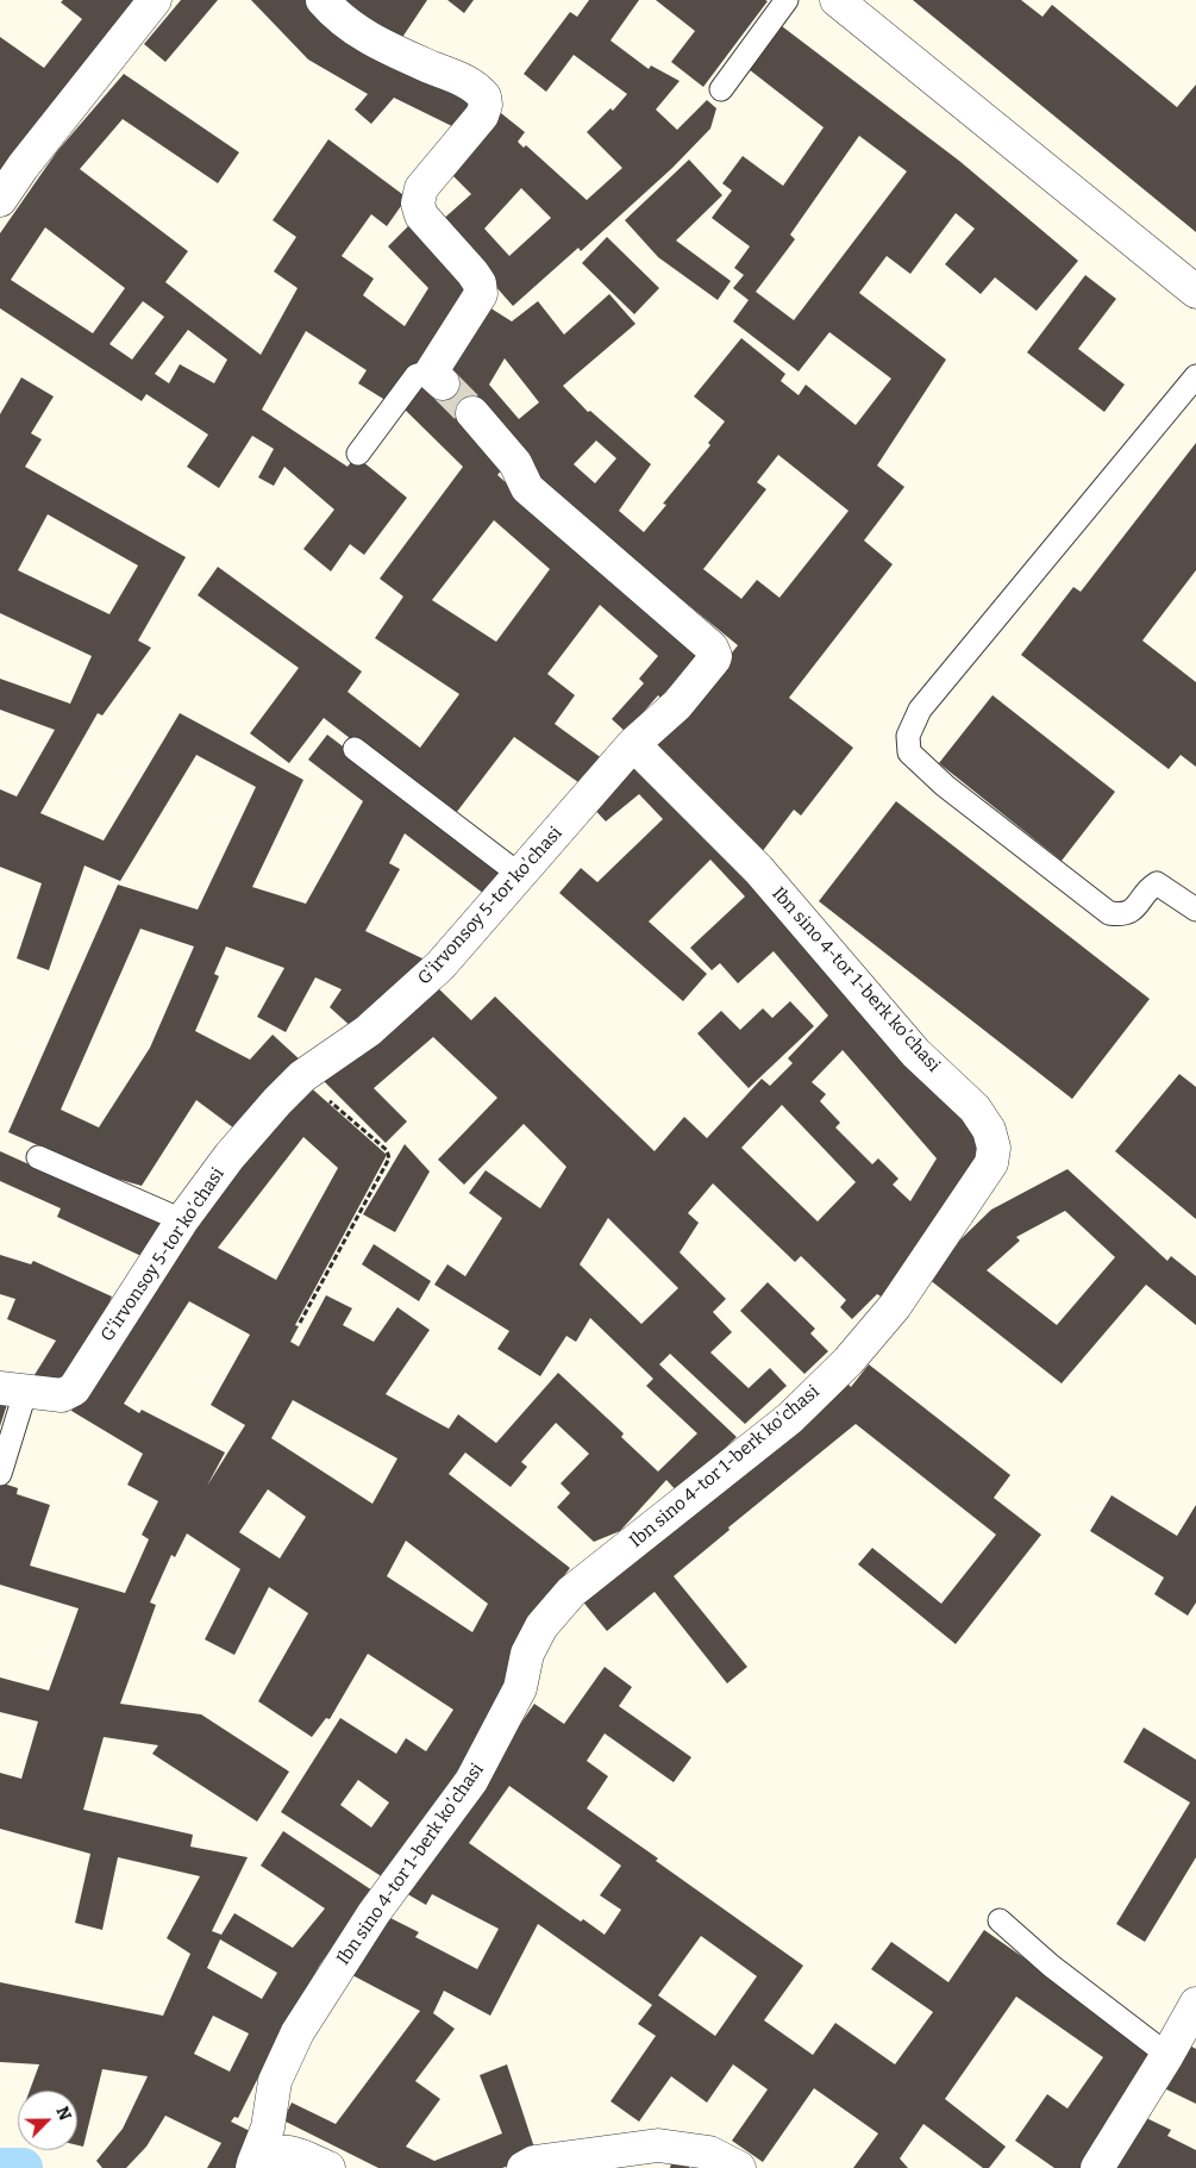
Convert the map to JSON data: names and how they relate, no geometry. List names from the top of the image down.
{
  "streets": {
    "street": ["Gʼirvonsoy 5-tor koʼchasi", "Ibn sino 4-tor 1-berk koʼchasi"]
  },
  "crossings": [
    ["Gʼirvonsoy 5-tor koʼchasi", "Ibn sino 4-tor 1-berk koʼchasi"]
  ],
  "north": "top right"
}
